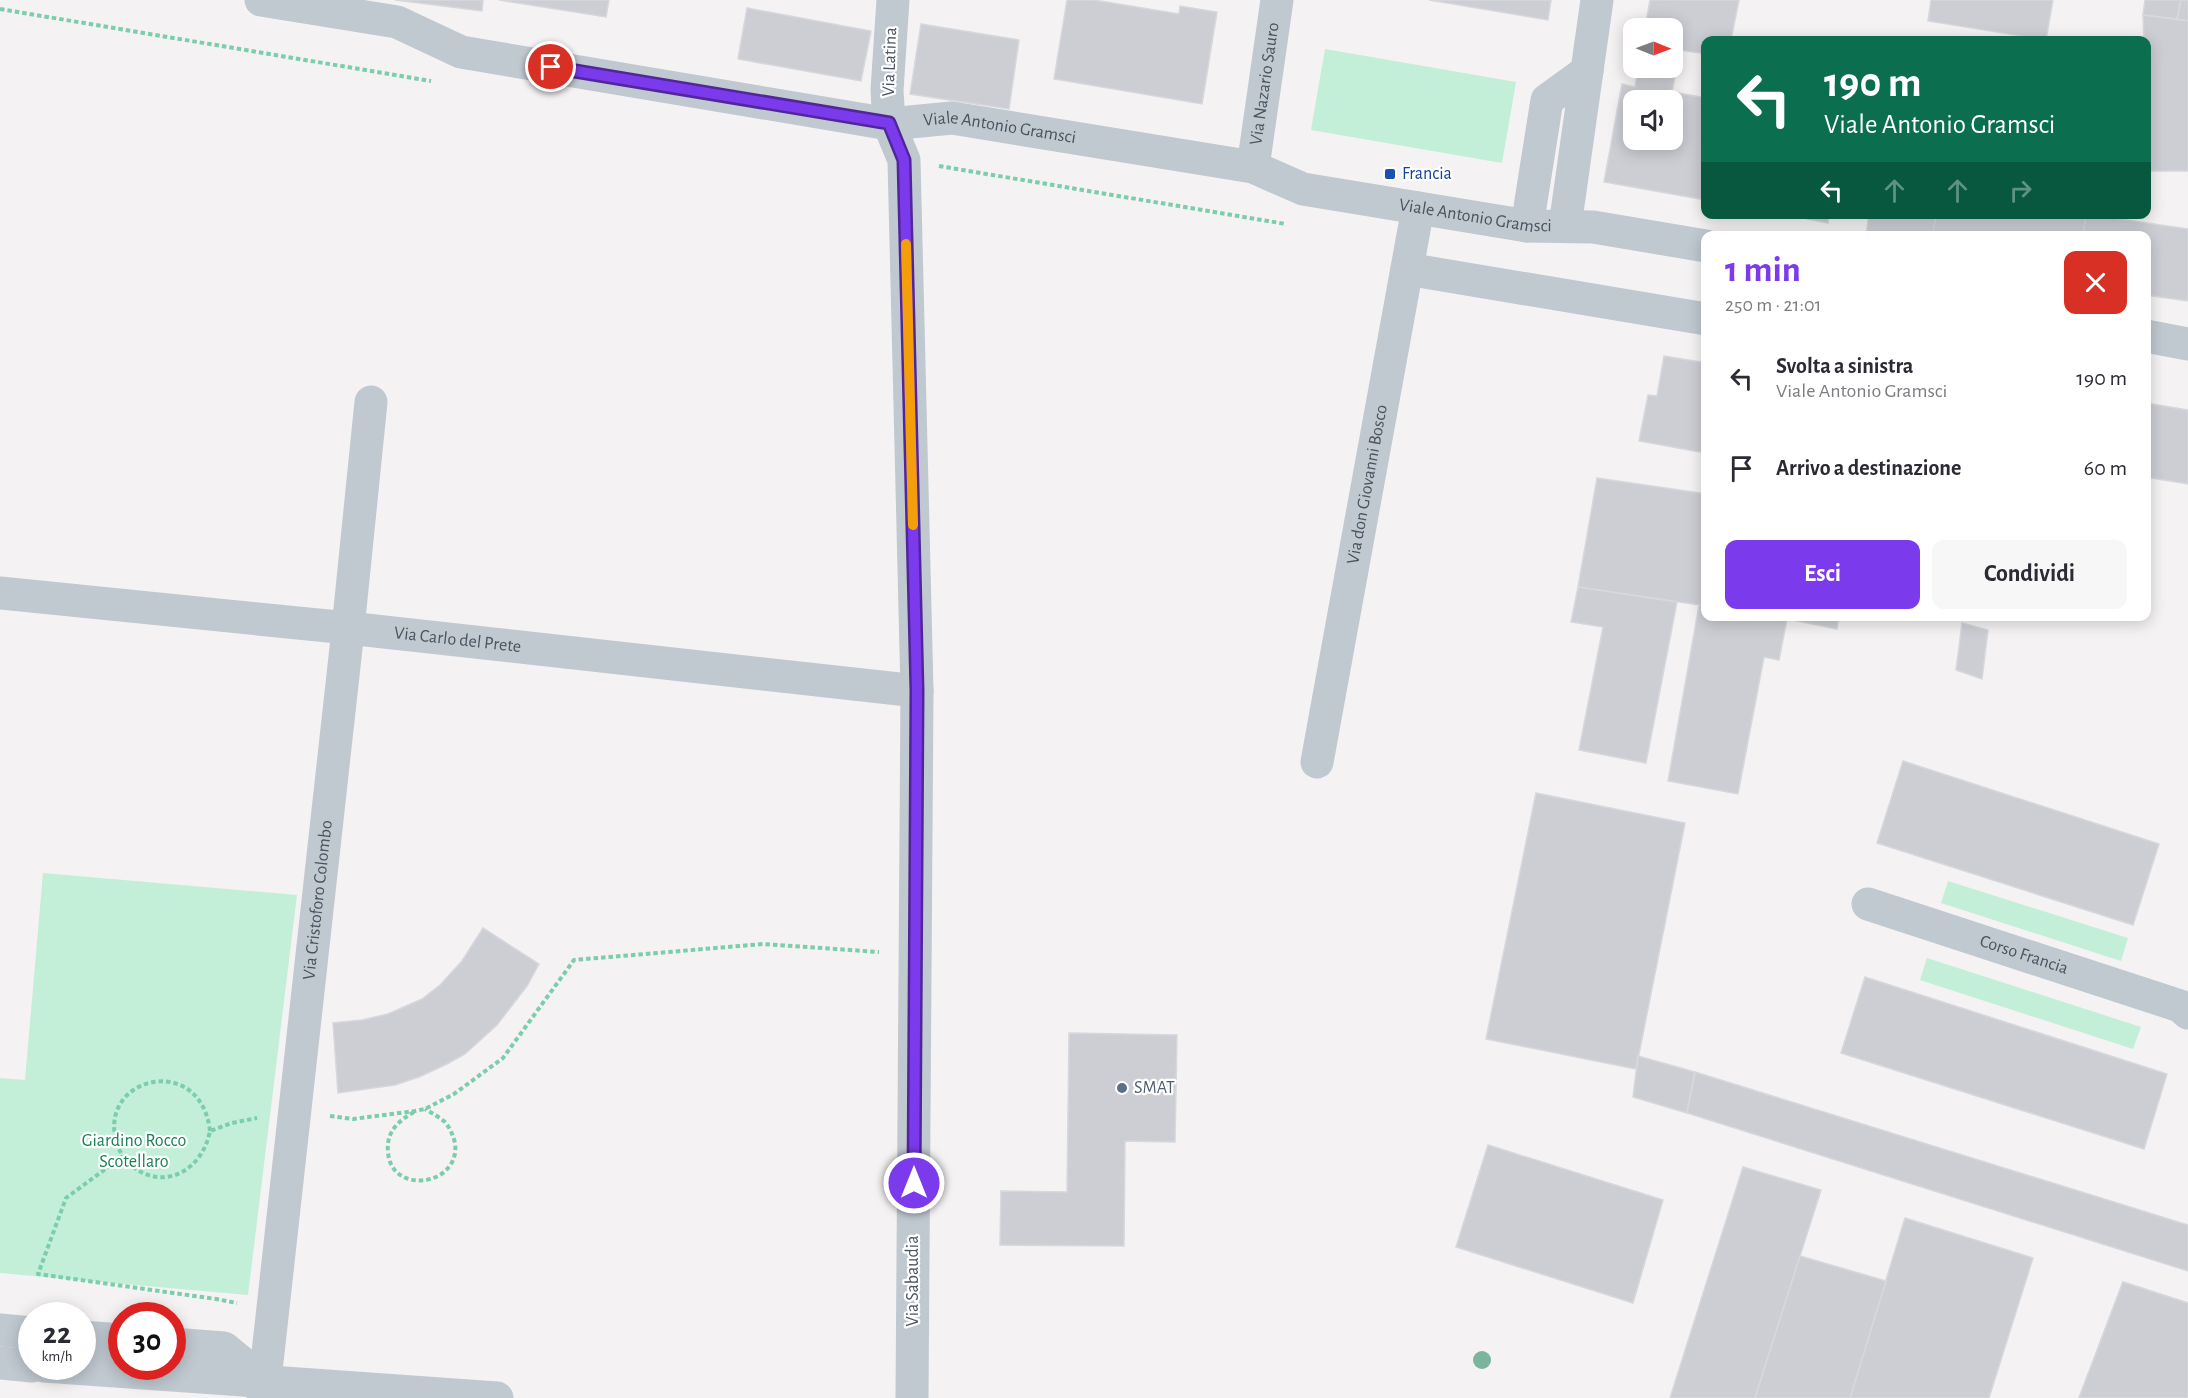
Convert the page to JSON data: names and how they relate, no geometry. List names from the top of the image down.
{
  "streets": {
    "street": [
      "Via Latina",
      "Via Nazario Sauro",
      "Viale Antonio Gramsci",
      "Via don Giovanni Bosco",
      "Via Carlo del Prete",
      "Via Cristoforo Colombo",
      "Corso Francia",
      "Via Sabaudia"
    ]
  },
  "crossings": [
    ["Via Latina", "Viale Antonio Gramsci"],
    ["Via Latina", "Via Sabaudia"],
    ["Via Nazario Sauro", "Viale Antonio Gramsci"],
    ["Viale Antonio Gramsci", "Via don Giovanni Bosco"],
    ["Viale Antonio Gramsci", "Via Sabaudia"],
    ["Via Carlo del Prete", "Via Cristoforo Colombo"],
    ["Via Carlo del Prete", "Via Sabaudia"]
  ],
  "parks": ["Giardino Rocco Scotellaro"],
  "places": {
    "transit": ["Francia"],
    "other": ["SMAT"]
  },
  "north": "right",
  "page": {
    "turn": ["190 m", "Viale Antonio Gramsci"],
    "heading": ["1 min", "250 m · 21:01"],
    "list": [
      {
        "name": "Svolta a sinistra",
        "note": "Viale Antonio Gramsci",
        "value": "190 m"
      },
      {
        "name": "Arrivo a destinazione",
        "value": "60 m"
      }
    ],
    "buttons": ["Esci", "Condividi"],
    "speed": "22 km/h",
    "limit": "30"
  }
}
